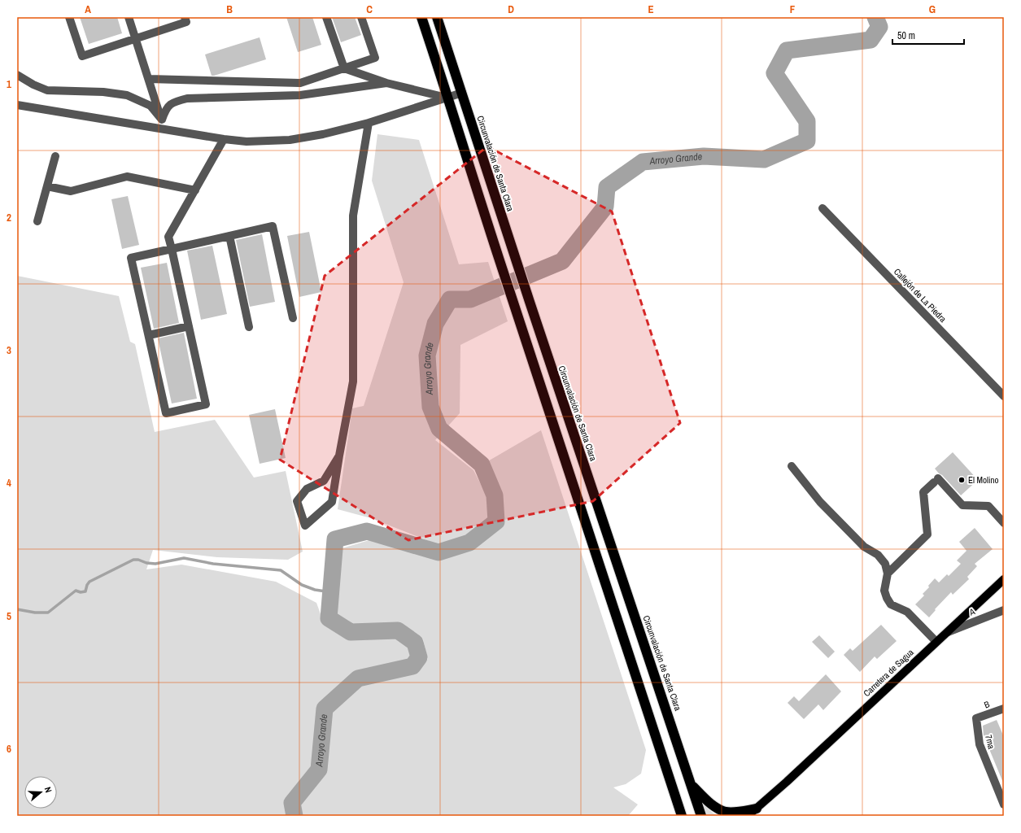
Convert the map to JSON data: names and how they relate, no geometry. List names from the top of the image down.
{
  "streets": {
    "highway": ["Circunvalación de Santa Clara"],
    "main road": ["Carretera de Sagua"],
    "street": [
      "Callejón de La Piedra",
      "A",
      "B",
      "7ma"
    ]
  },
  "crossings": [
    ["A", "Carretera de Sagua"],
    ["B", "7ma"]
  ],
  "water": ["Arroyo Grande"],
  "places": ["El Molino"],
  "scale_bar": "50 m",
  "north": "right",
  "grid": {
    "columns": [
      "A",
      "B",
      "C",
      "D",
      "E",
      "F",
      "G"
    ],
    "rows": [
      "1",
      "2",
      "3",
      "4",
      "5",
      "6"
    ]
  }
}
